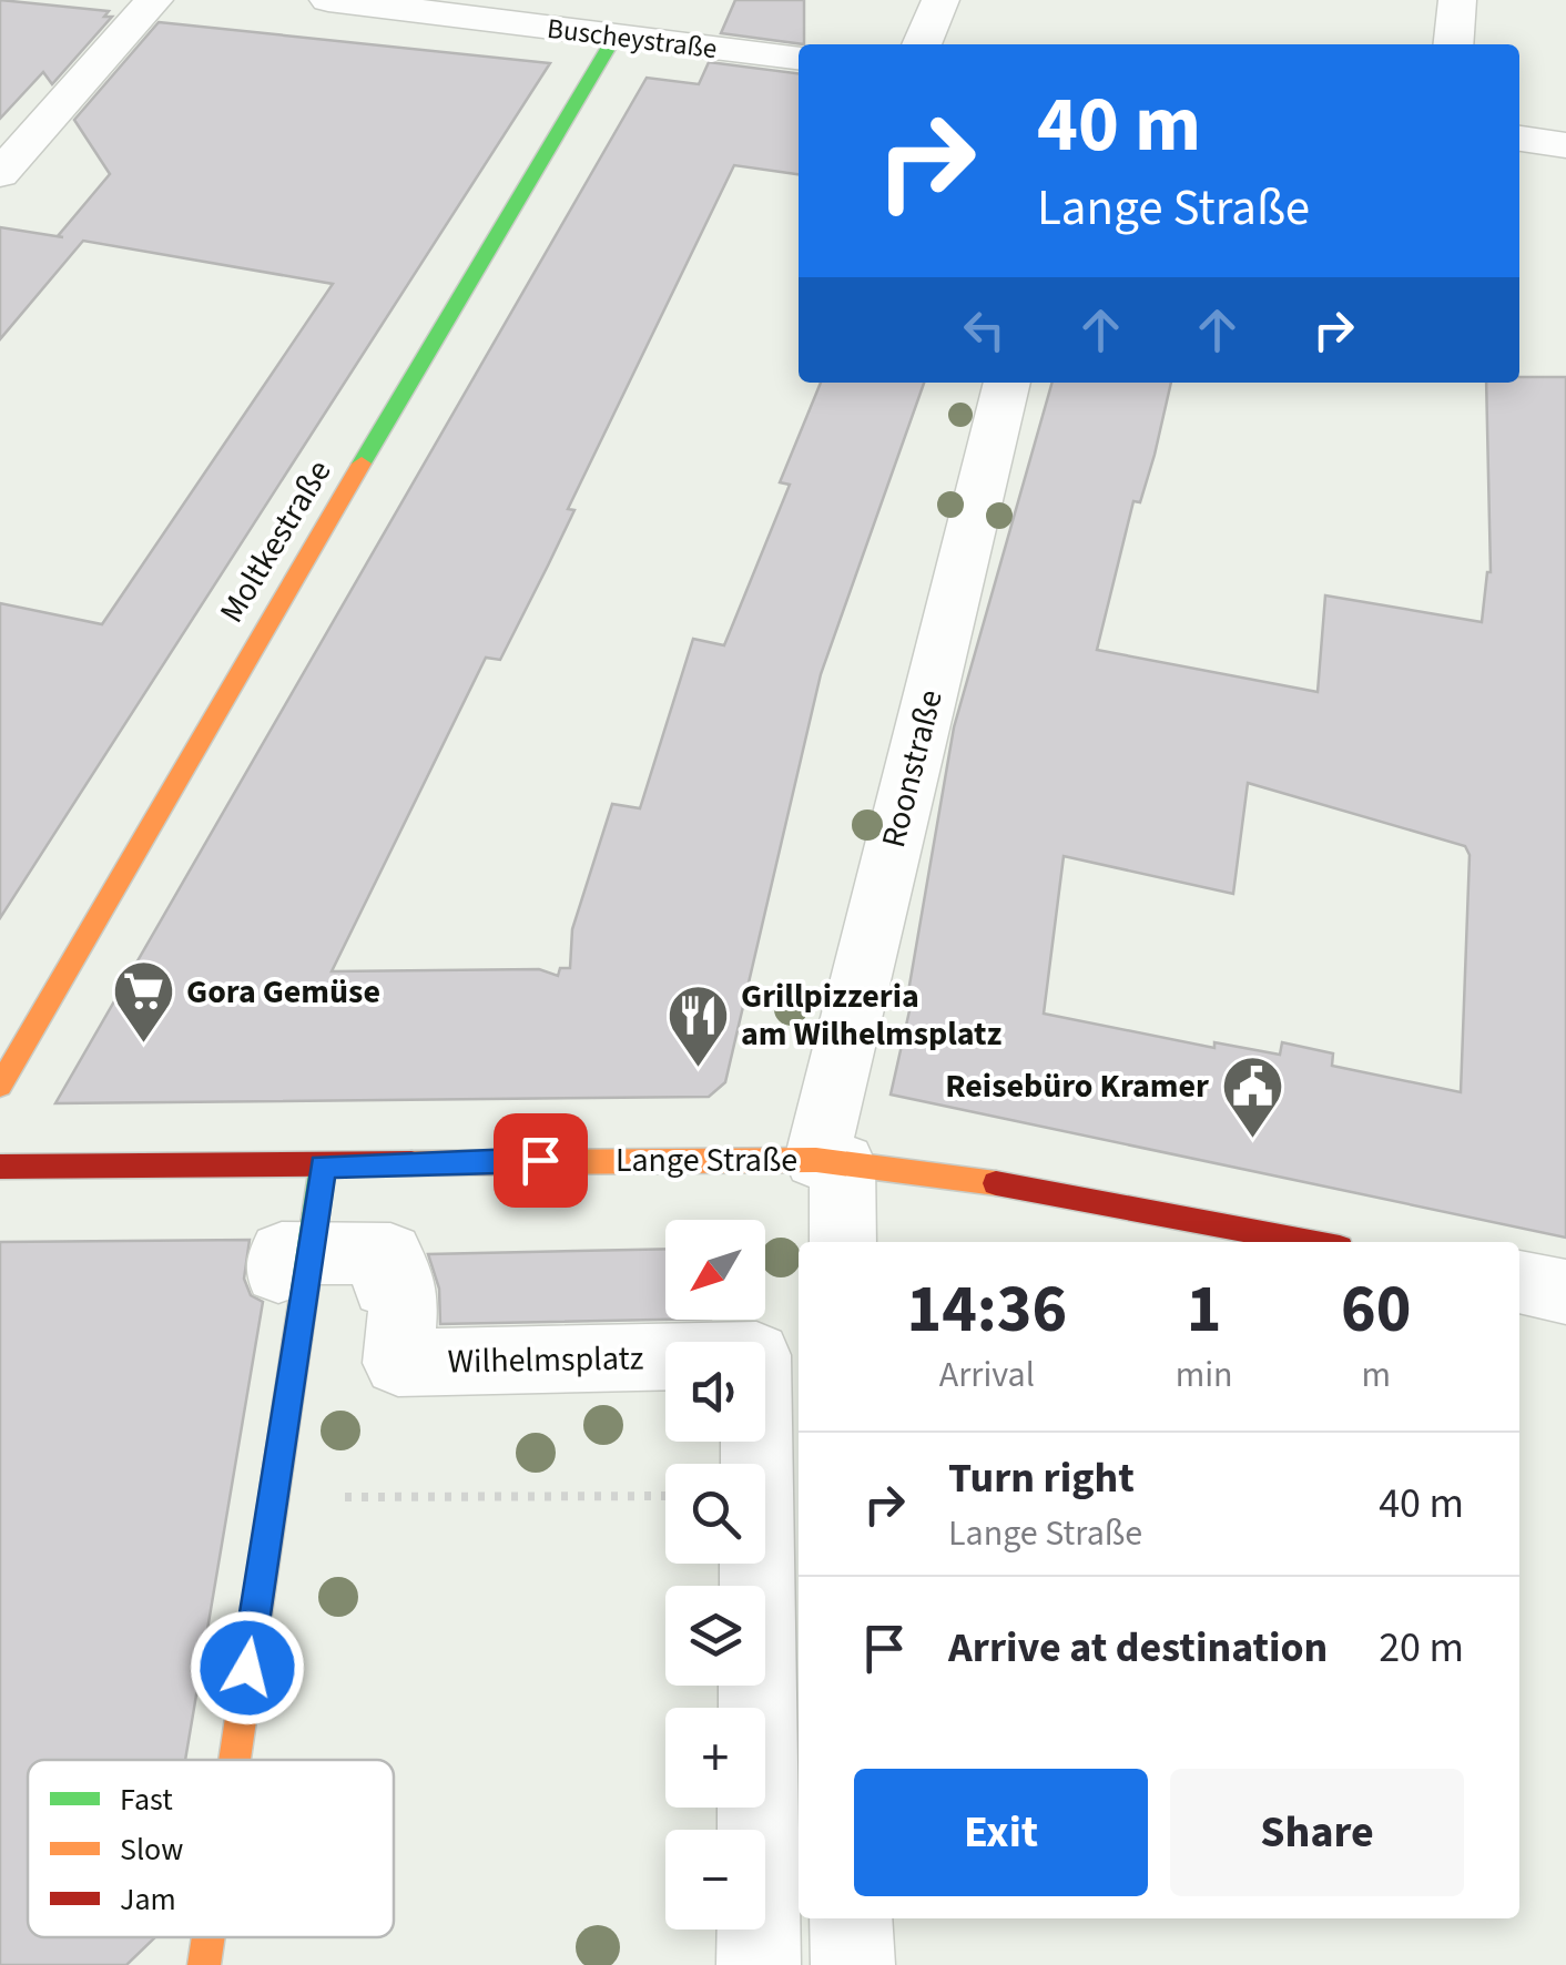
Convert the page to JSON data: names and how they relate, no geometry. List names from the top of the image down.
{
  "streets": {
    "street": [
      "Buscheystraße",
      "Moltkestraße",
      "Roonstraße",
      "Lange Straße",
      "Wilhelmsplatz"
    ]
  },
  "crossings": [
    ["Buscheystraße", "Moltkestraße"],
    ["Roonstraße", "Lange Straße"]
  ],
  "places": {
    "supermarket": ["Gora Gemüse"],
    "restaurant": ["Grillpizzeria am Wilhelmsplatz"],
    "public building": ["Reisebüro Kramer"]
  },
  "legend": ["Fast", "Slow", "Jam"],
  "north": "bottom left",
  "page": {
    "turn": ["40 m", "Lange Straße"],
    "map_buttons": ["+", "−"],
    "eta": [
      "14:36",
      "Arrival",
      "1",
      "min",
      "60",
      "m"
    ],
    "list": [
      {
        "name": "Turn right",
        "note": "Lange Straße",
        "value": "40 m"
      },
      {
        "name": "Arrive at destination",
        "value": "20 m"
      }
    ],
    "buttons": ["Exit", "Share"]
  }
}
